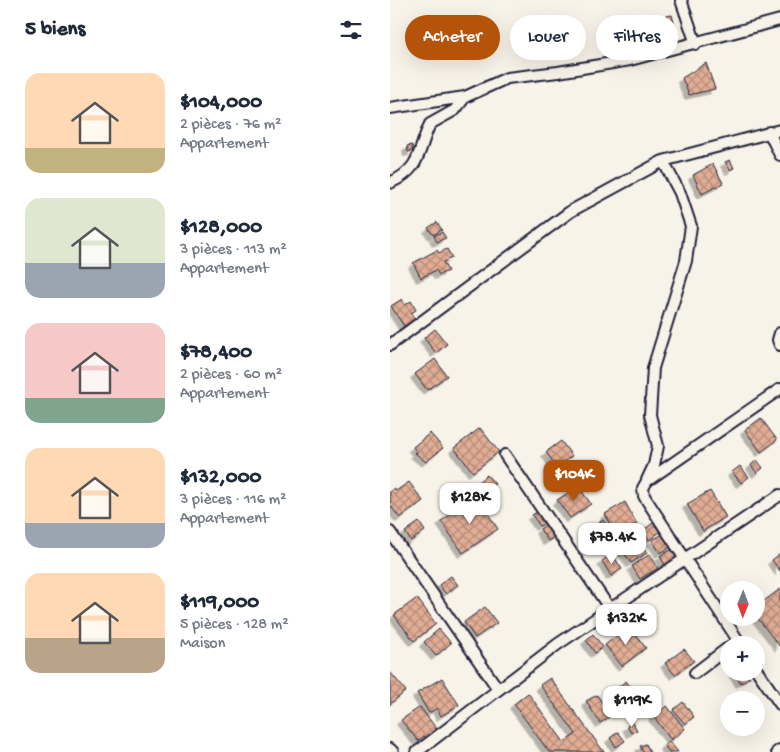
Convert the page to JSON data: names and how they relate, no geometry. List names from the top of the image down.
{
  "north": "bottom",
  "page": {
    "heading": "5 biens",
    "chip": ["Acheter", "Louer", "Filtres"],
    "list": [
      {
        "name": "$104,000",
        "note": "2 pièces · 76 m² · Appartement"
      },
      {
        "name": "$128,000",
        "note": "3 pièces · 113 m² · Appartement"
      },
      {
        "name": "$78,400",
        "note": "2 pièces · 60 m² · Appartement"
      },
      {
        "name": "$132,000",
        "note": "3 pièces · 116 m² · Appartement"
      },
      {
        "name": "$119,000",
        "note": "5 pièces · 128 m² · Maison"
      }
    ],
    "price": [
      "$104K",
      "$128K",
      "$78.4K",
      "$132K",
      "$119K"
    ],
    "map_buttons": ["+", "−"]
  }
}
